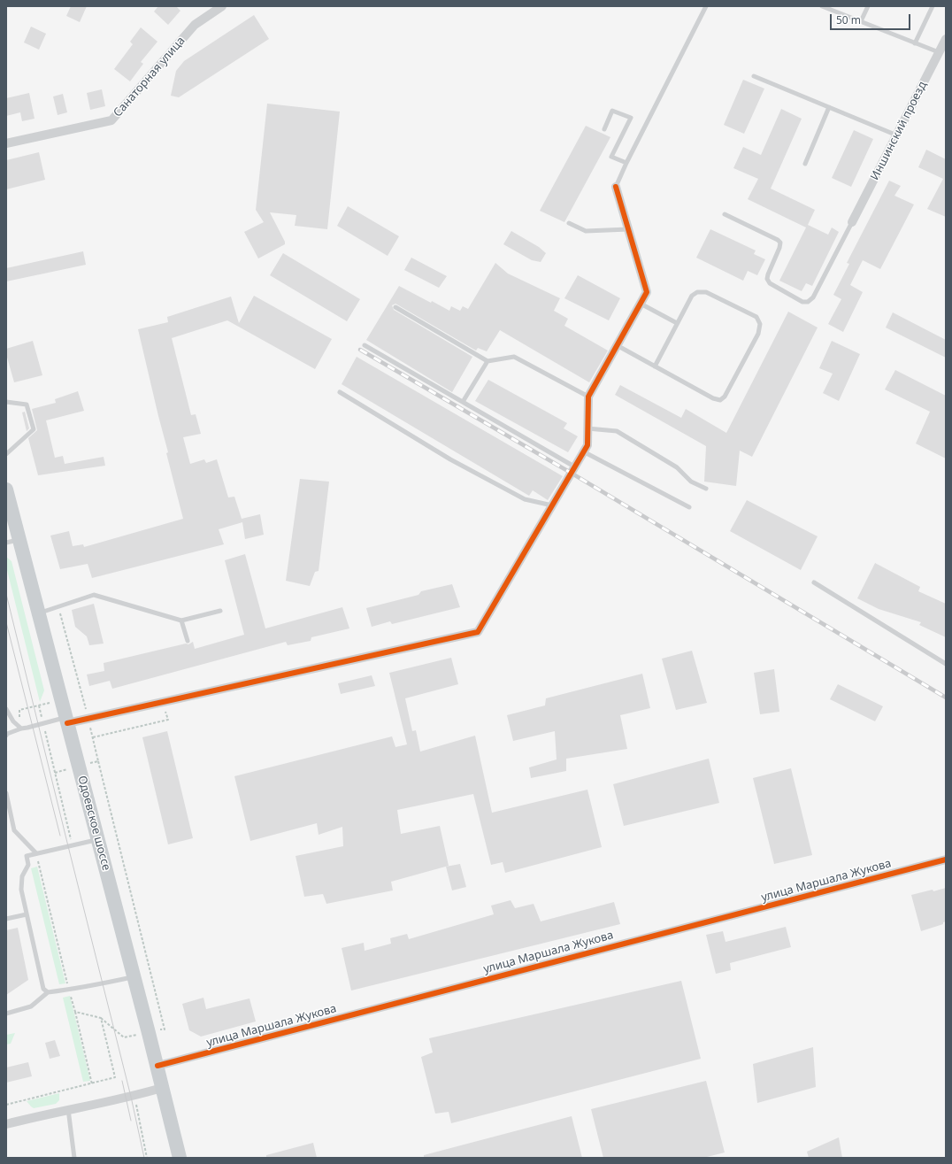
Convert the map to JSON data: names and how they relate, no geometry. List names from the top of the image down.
{
  "streets": {
    "main road": ["Одоевское шоссе"],
    "street": ["Санаторная улица", "Иншинский проезд", "улица Маршала Жукова"]
  },
  "crossings": [
    ["Одоевское шоссе", "улица Маршала Жукова"]
  ],
  "scale_bar": "50 m"
}
